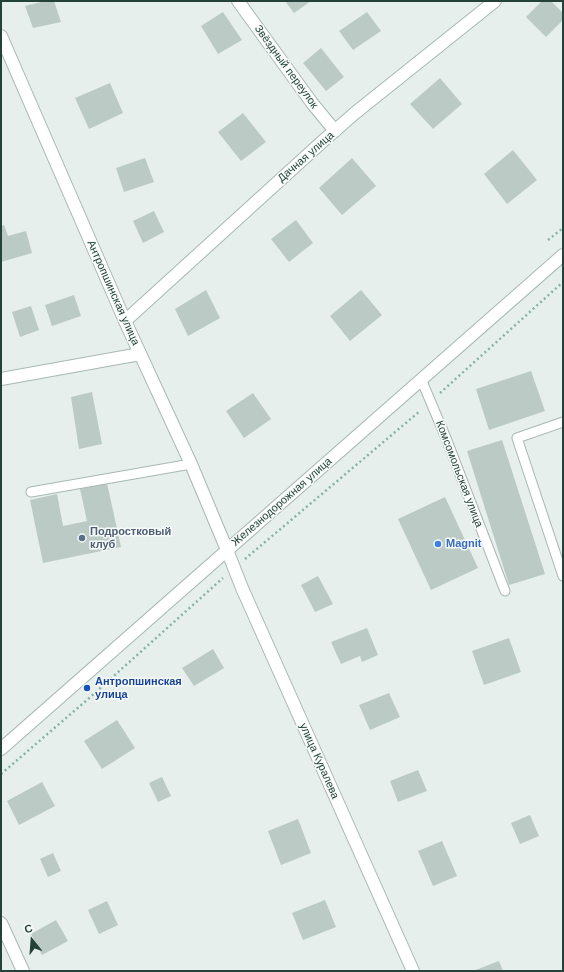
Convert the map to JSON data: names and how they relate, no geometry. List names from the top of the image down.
{
  "streets": {
    "street": [
      "Звёздный переулок",
      "Дачная улица",
      "Антропшинская улица",
      "Железнодорожная улица",
      "улица Куралева"
    ],
    "lane": ["Комсомольская улица"]
  },
  "crossings": [
    ["Звёздный переулок", "Дачная улица"],
    ["Дачная улица", "Антропшинская улица"],
    ["Антропшинская улица", "Железнодорожная улица"],
    ["Антропшинская улица", "улица Куралева"],
    ["Комсомольская улица", "Железнодорожная улица"],
    ["Железнодорожная улица", "улица Куралева"]
  ],
  "places": ["Подростковый клуб", "Magnit", "Антропшинская улица"],
  "north": "top"
}
